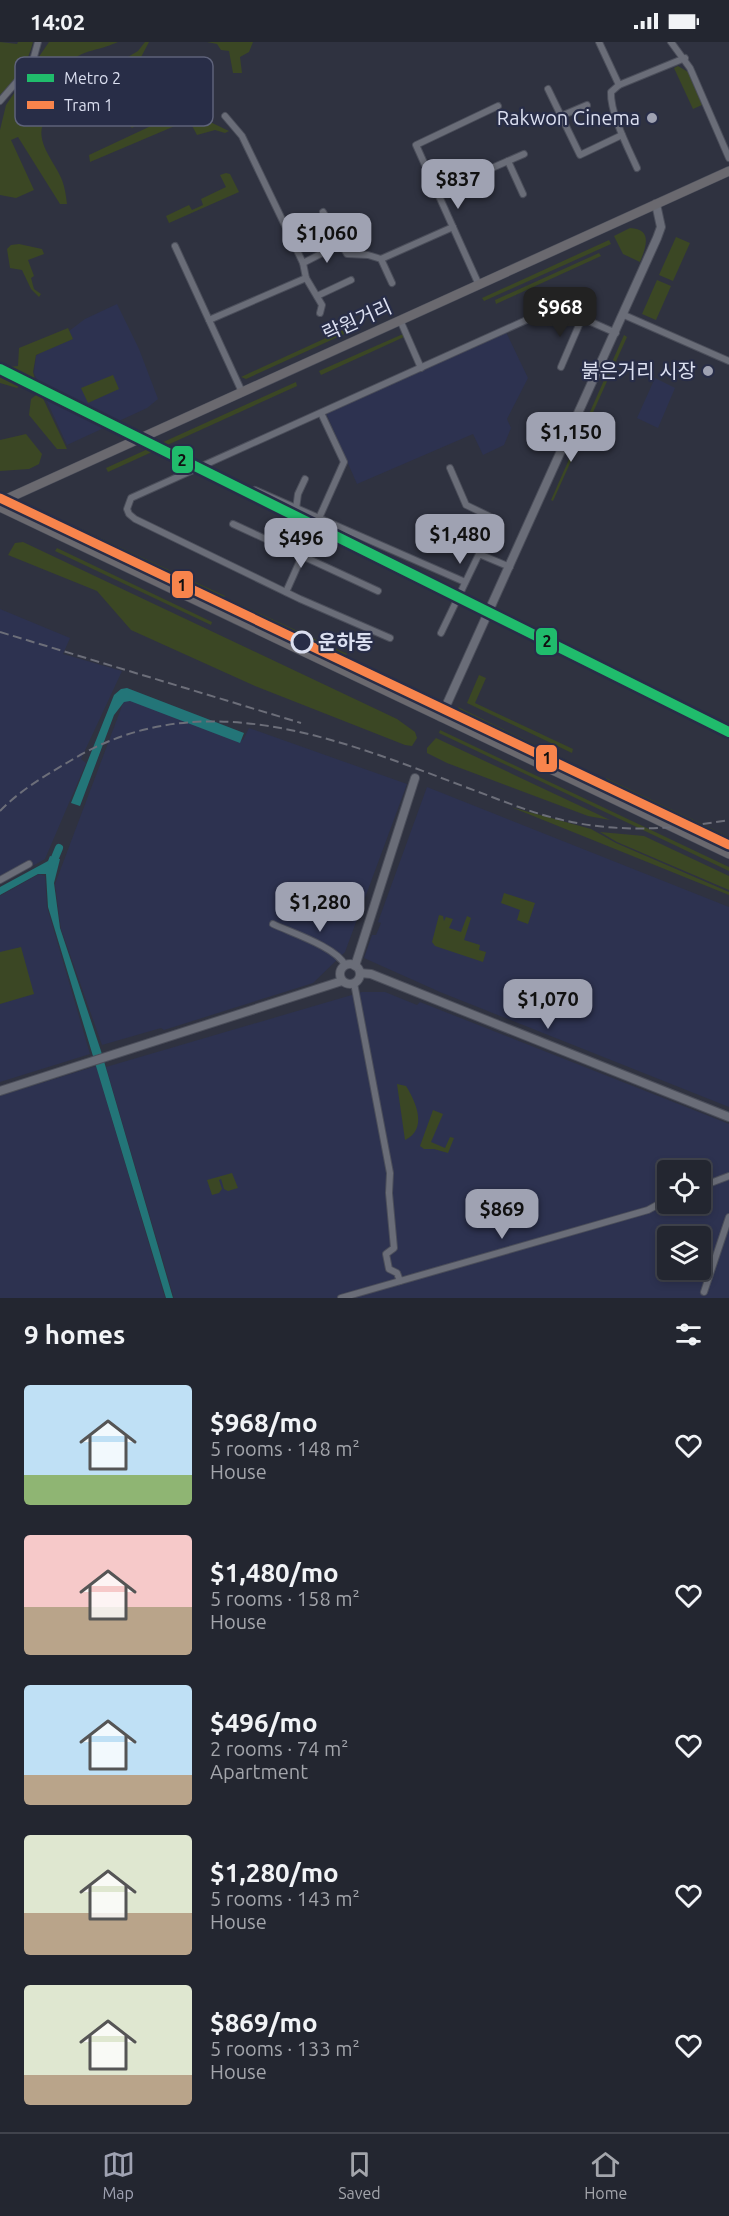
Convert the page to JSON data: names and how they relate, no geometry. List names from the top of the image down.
{
  "streets": {
    "main road": ["락원거리"]
  },
  "places": ["Rakwon Cinema", "붉은거리 시장", "운하동"],
  "lines": ["metro line 2", "tram line 1"],
  "legend": ["Metro 2", "Tram 1"],
  "page": {
    "status": "14:02",
    "price": [
      "$837",
      "$1,060",
      "$968",
      "$1,150",
      "$1,480",
      "$496",
      "$1,280",
      "$1,070",
      "$869"
    ],
    "heading": "9 homes",
    "list": [
      {
        "name": "$968/mo",
        "note": "5 rooms · 148 m² · House"
      },
      {
        "name": "$1,480/mo",
        "note": "5 rooms · 158 m² · House"
      },
      {
        "name": "$496/mo",
        "note": "2 rooms · 74 m² · Apartment"
      },
      {
        "name": "$1,280/mo",
        "note": "5 rooms · 143 m² · House"
      },
      {
        "name": "$869/mo",
        "note": "5 rooms · 133 m² · House"
      }
    ],
    "tabs": ["Map", "Saved", "Home"]
  }
}
